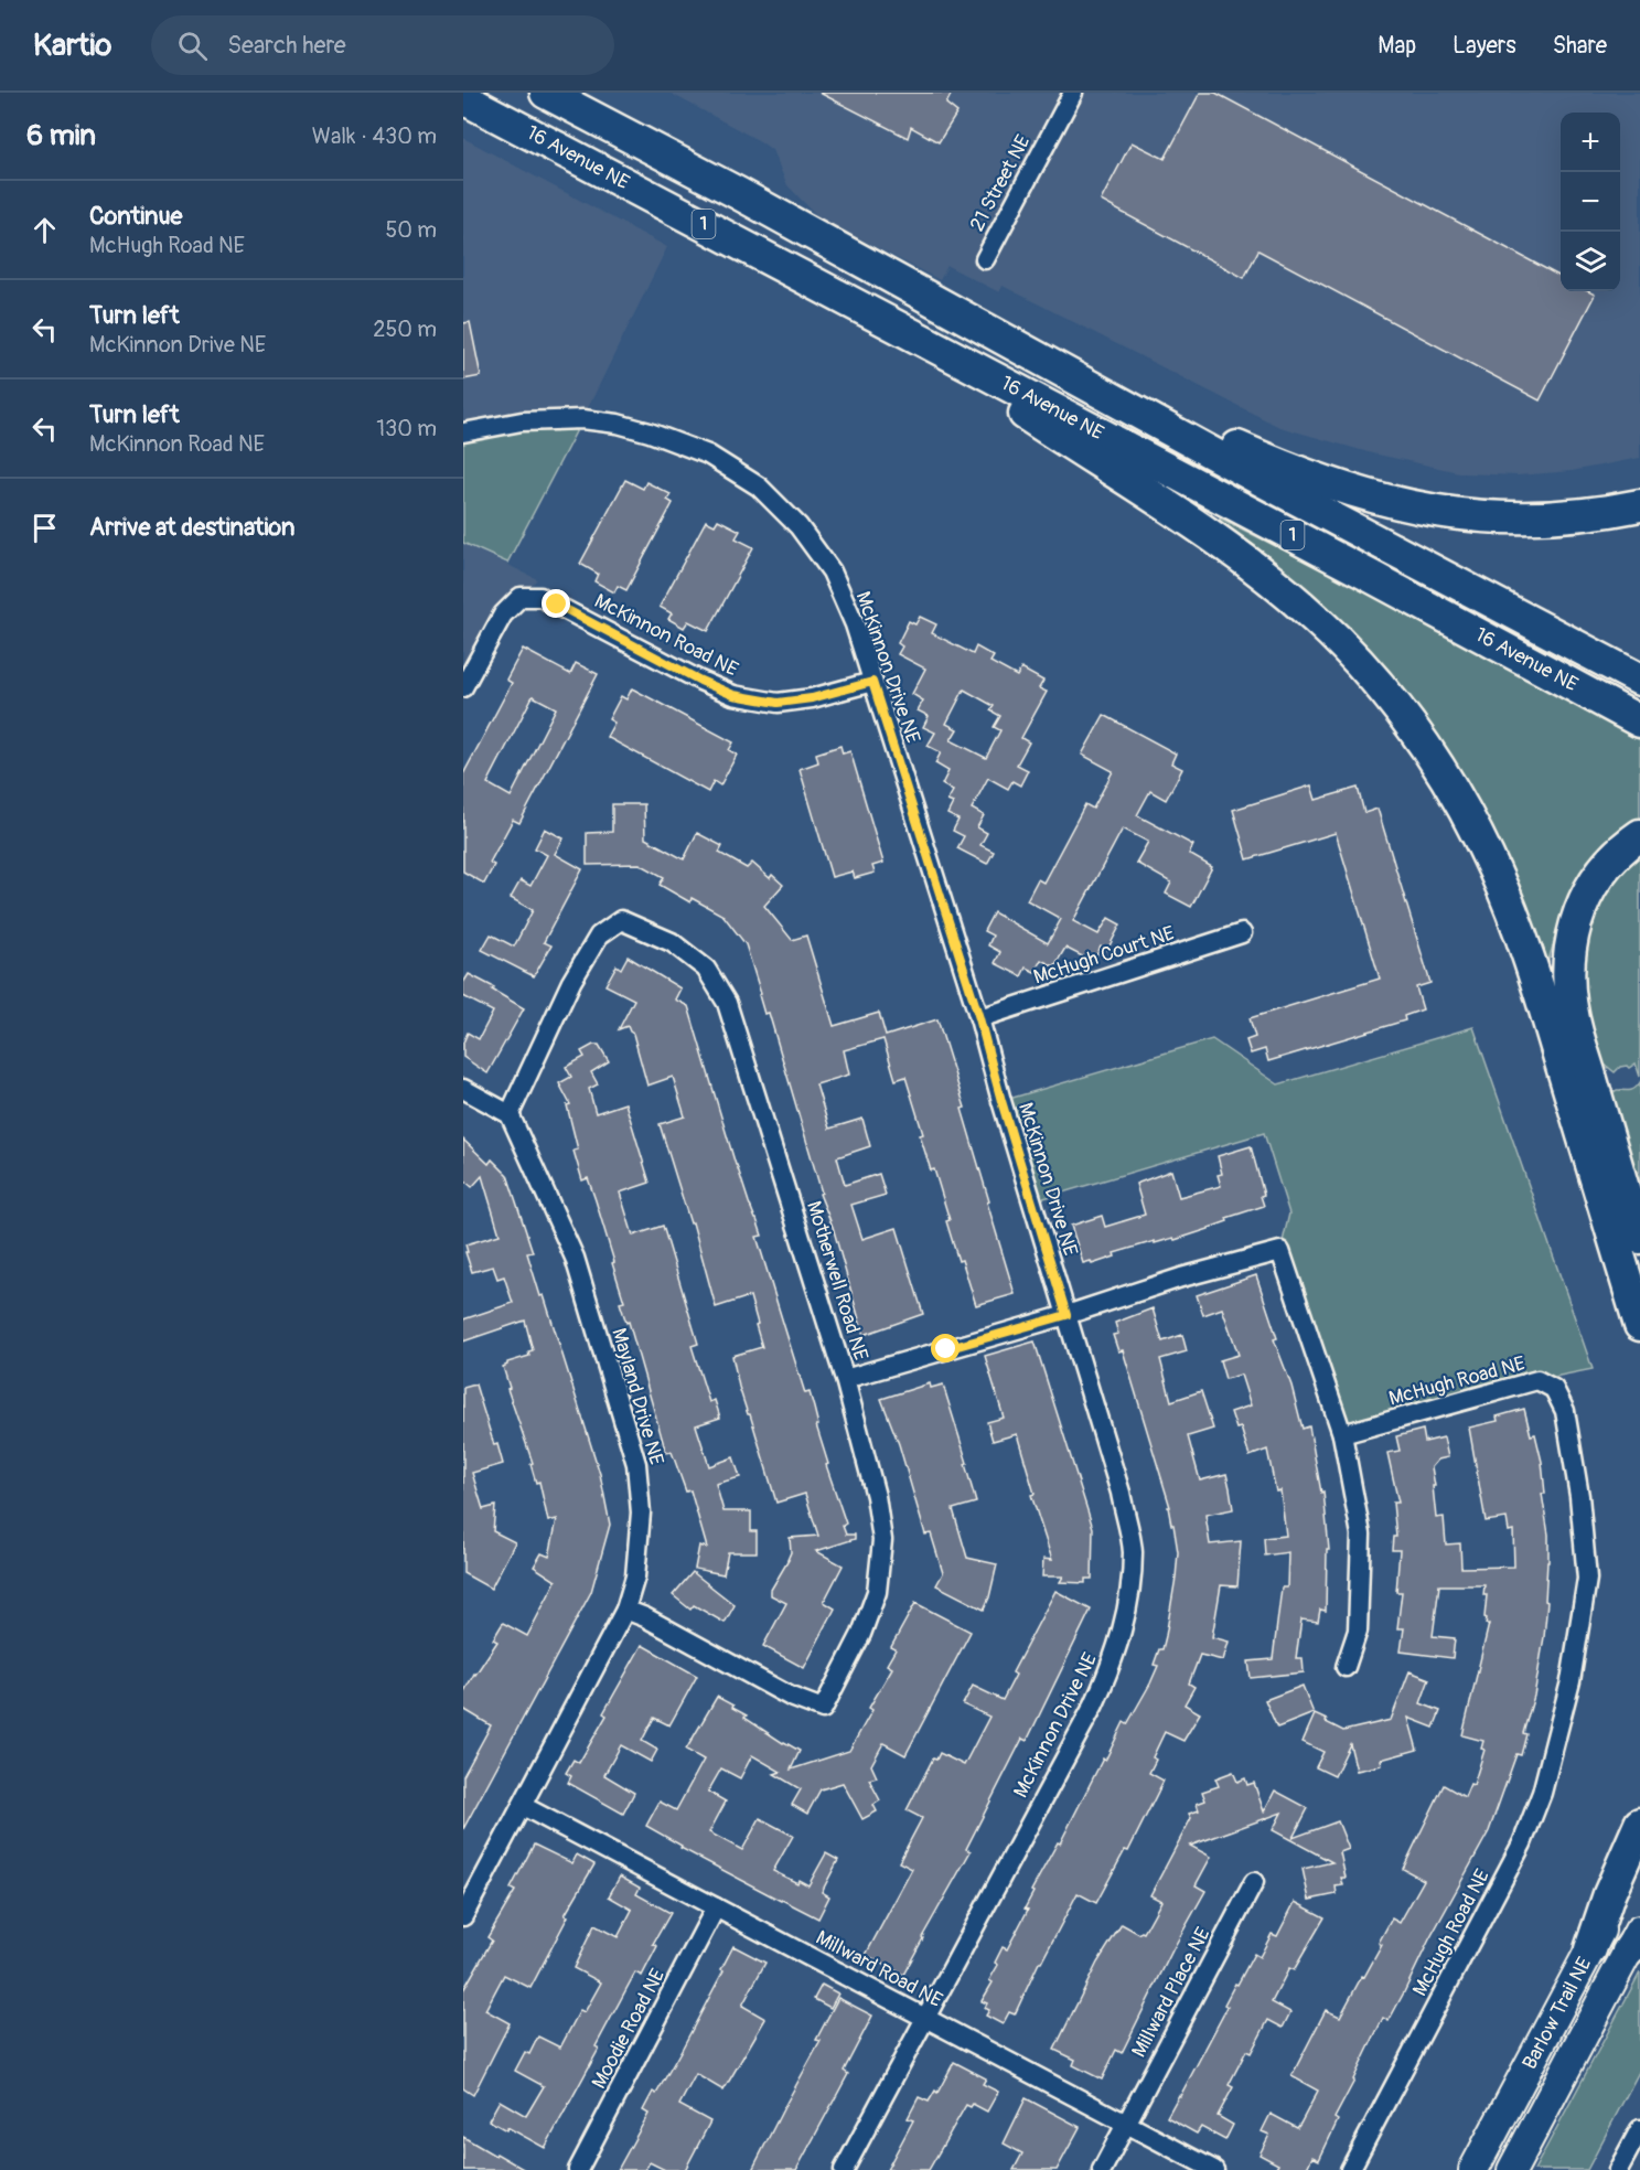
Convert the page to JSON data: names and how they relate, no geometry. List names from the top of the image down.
{
  "streets": {
    "highway": ["16 Avenue NE", "1"],
    "main road": ["Barlow Trail NE"],
    "street": [
      "21 Street NE",
      "McKinnon Road NE",
      "McKinnon Drive NE",
      "McHugh Court NE",
      "Motherwell Road NE",
      "McHugh Road NE",
      "Mayland Drive NE",
      "Millward Road NE",
      "Millward Place NE",
      "Moodie Road NE"
    ]
  },
  "crossings": [
    ["McKinnon Road NE", "McKinnon Drive NE"],
    ["McKinnon Drive NE", "McHugh Court NE"],
    ["McKinnon Drive NE", "Millward Road NE"],
    ["Motherwell Road NE", "Mayland Drive NE"],
    ["Mayland Drive NE", "Millward Road NE"],
    ["Millward Road NE", "Millward Place NE"],
    ["Millward Road NE", "Moodie Road NE"]
  ],
  "page": {
    "header": "Kartio",
    "search": "Search here",
    "nav": ["Map", "Layers", "Share"],
    "heading": ["6 min", "Walk · 430 m"],
    "map_buttons": ["+", "−"],
    "list": [
      ["Continue", "McHugh Road NE", "50 m"],
      ["Turn left", "McKinnon Drive NE", "250 m"],
      ["Turn left", "McKinnon Road NE", "130 m"],
      "Arrive at destination"
    ]
  }
}
